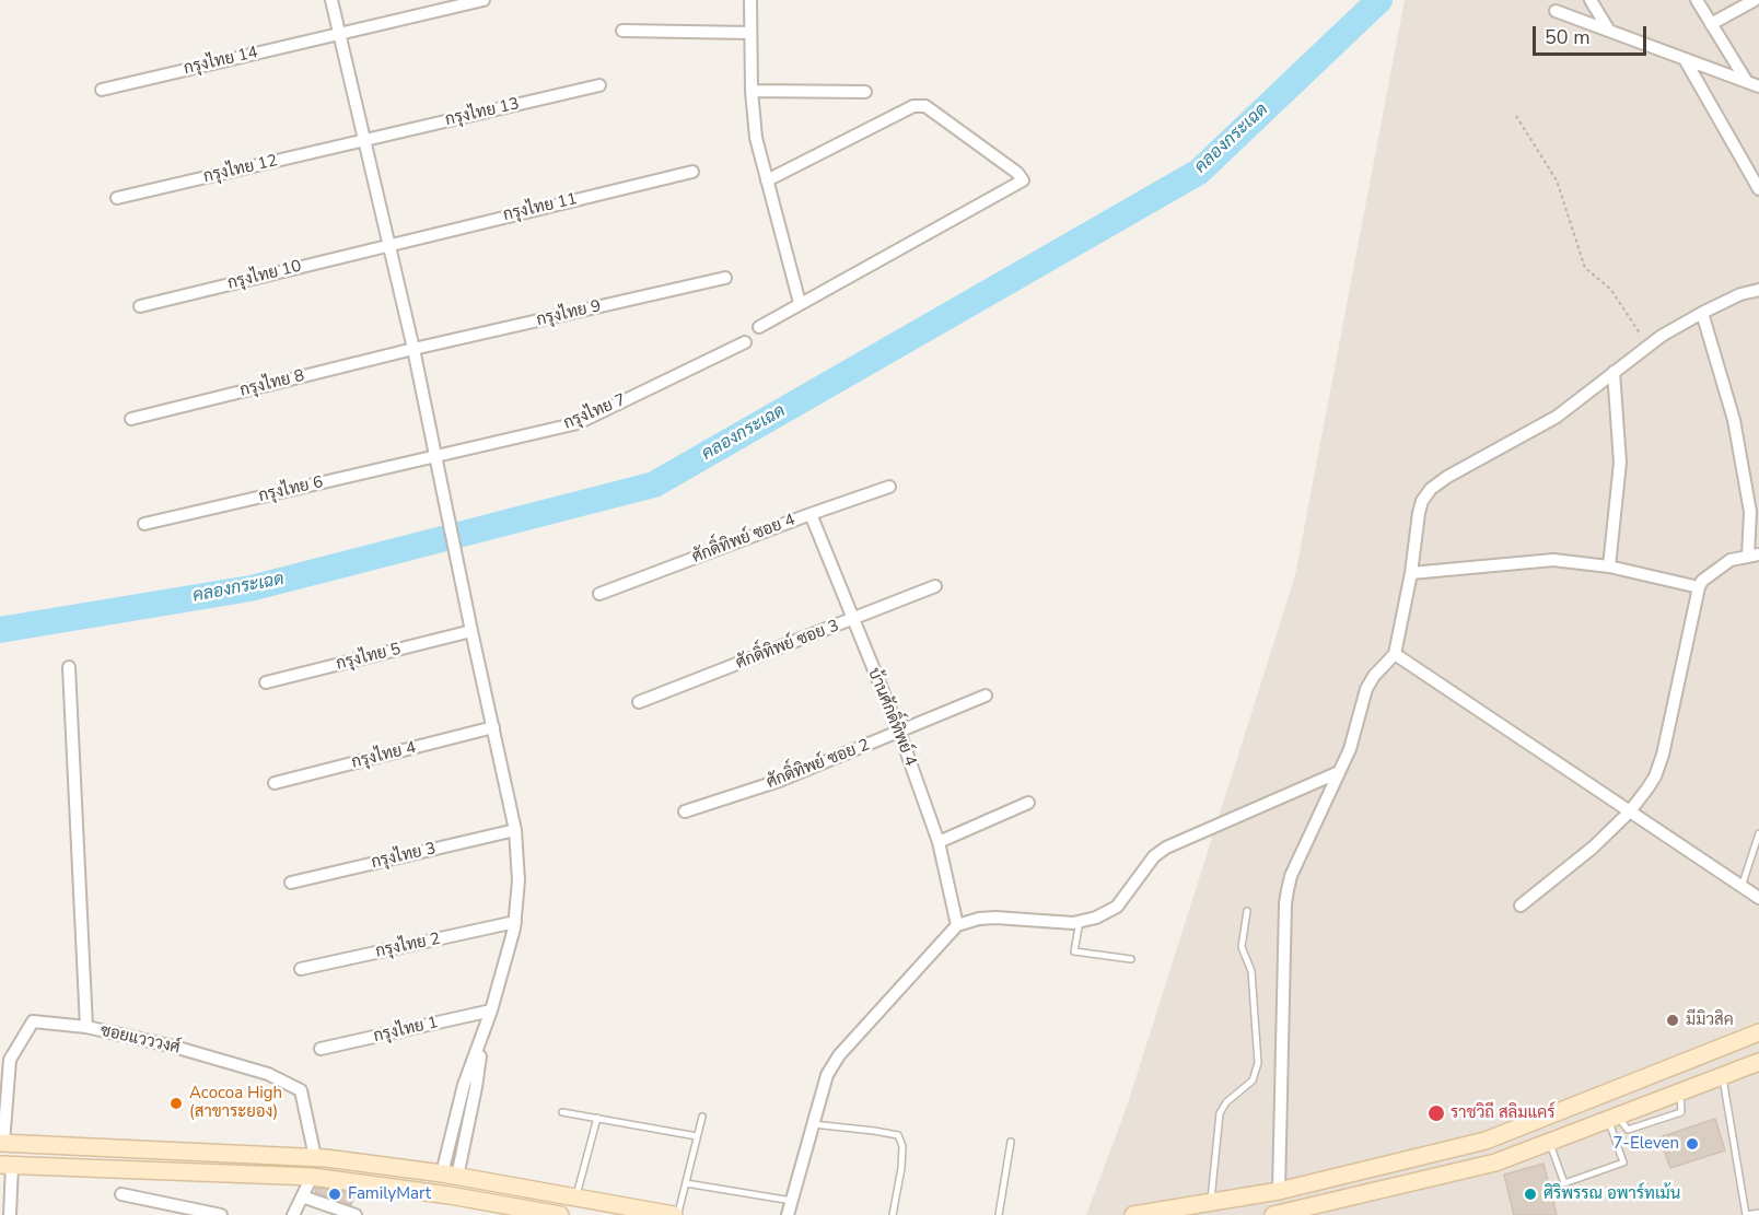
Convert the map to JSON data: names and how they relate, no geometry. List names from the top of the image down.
{
  "streets": {
    "street": [
      "กรุงไทย 14",
      "กรุงไทย 13",
      "กรุงไทย 12",
      "กรุงไทย 11",
      "กรุงไทย 10",
      "กรุงไทย 9",
      "กรุงไทย 8",
      "กรุงไทย 7",
      "กรุงไทย 6",
      "ศักดิ์ทิพย์ ซอย 4",
      "ศักดิ์ทิพย์ ซอย 3",
      "กรุงไทย 5",
      "บ้านศักดิ์ทิพย์ 4",
      "กรุงไทย 4",
      "ศักดิ์ทิพย์ ซอย 2",
      "กรุงไทย 3",
      "กรุงไทย 2",
      "กรุงไทย 1",
      "ซอยแวววงศ์"
    ]
  },
  "crossings": [
    ["กรุงไทย 13", "กรุงไทย 12"],
    ["กรุงไทย 11", "กรุงไทย 10"],
    ["กรุงไทย 9", "กรุงไทย 8"],
    ["กรุงไทย 7", "กรุงไทย 6"],
    ["ศักดิ์ทิพย์ ซอย 4", "บ้านศักดิ์ทิพย์ 4"],
    ["ศักดิ์ทิพย์ ซอย 3", "บ้านศักดิ์ทิพย์ 4"],
    ["บ้านศักดิ์ทิพย์ 4", "ศักดิ์ทิพย์ ซอย 2"]
  ],
  "water": ["คลองกระเฉด"],
  "places": [
    "มีมิวสิค",
    "Acocoa High (สาขาระยอง)",
    "ราชวิถี สลิมแคร์",
    "7-Eleven",
    "FamilyMart",
    "ศิริพรรณ อพาร์ทเม้น"
  ],
  "scale_bar": "50 m"
}
